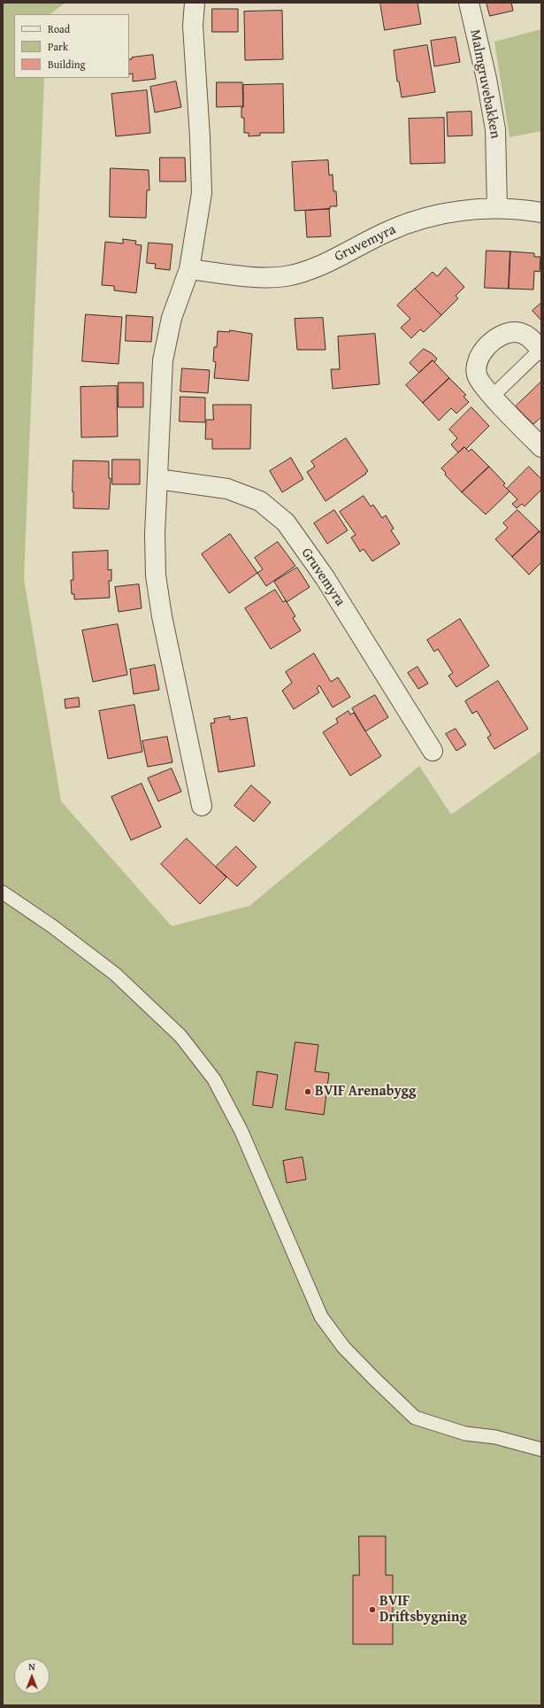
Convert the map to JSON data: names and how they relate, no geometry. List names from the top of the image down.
{
  "streets": {
    "street": ["Malmgruvebakken", "Gruvemyra"]
  },
  "crossings": [
    ["Malmgruvebakken", "Gruvemyra"]
  ],
  "places": ["BVIF Arenabygg", "BVIF Driftsbygning"],
  "legend": ["Road", "Park", "Building"],
  "north": "top"
}
